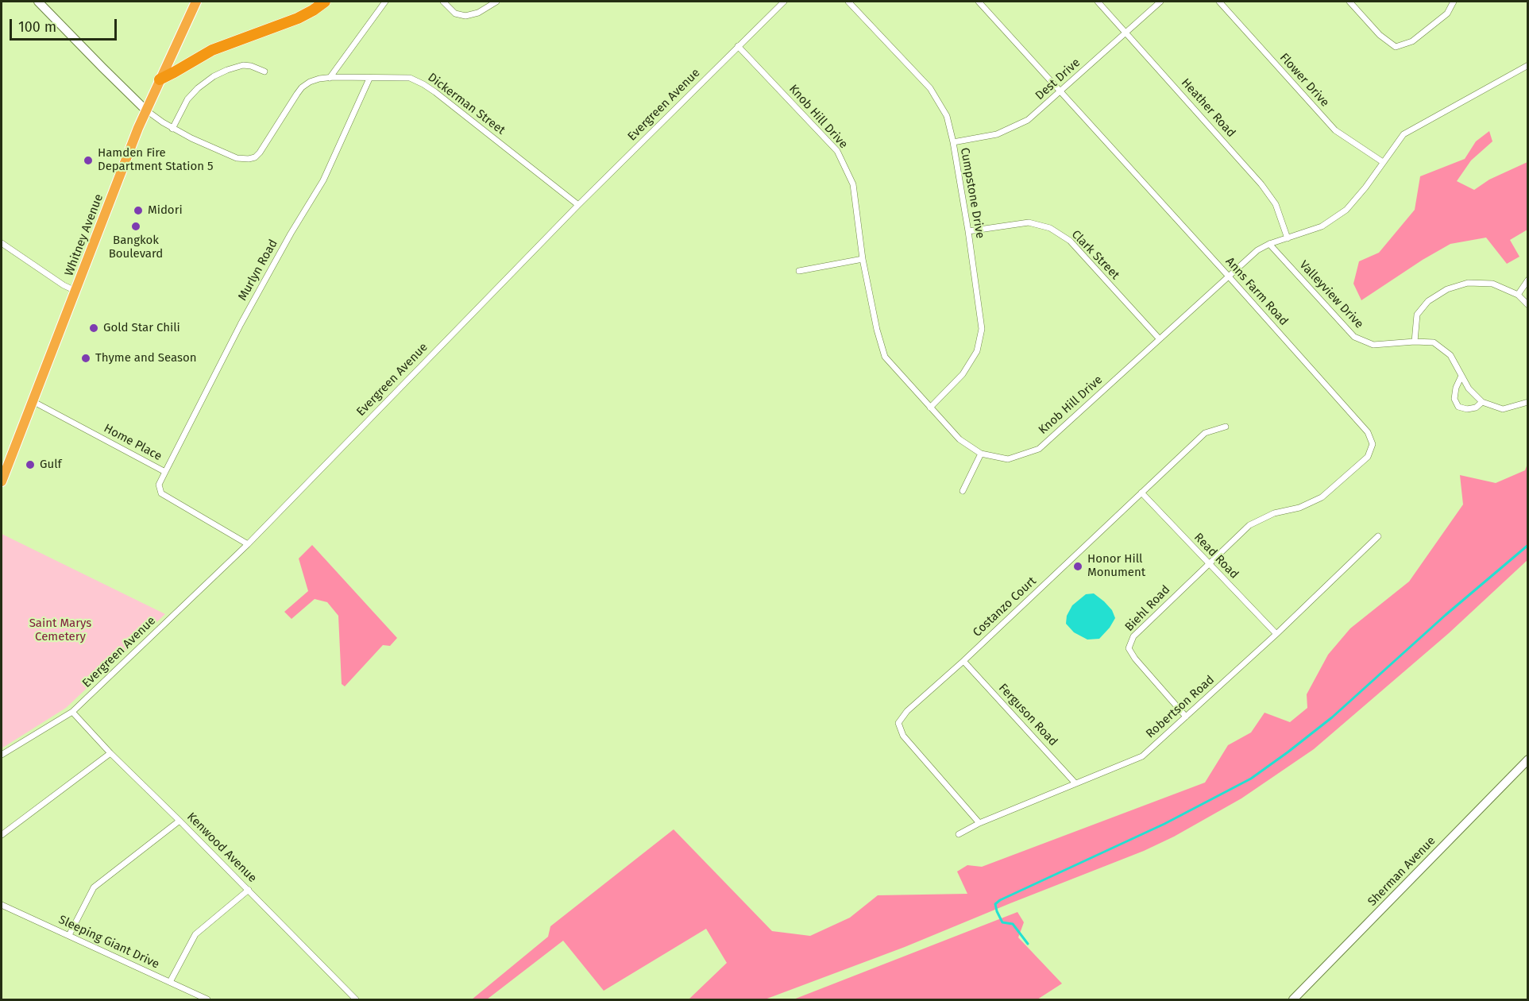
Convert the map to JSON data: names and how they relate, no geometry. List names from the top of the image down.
{
  "streets": {
    "highway": ["Whitney Avenue"],
    "main road": ["Sherman Avenue"],
    "street": [
      "Dest Drive",
      "Flower Drive",
      "Dickerman Street",
      "Evergreen Avenue",
      "Heather Road",
      "Knob Hill Drive",
      "Cumpstone Drive",
      "Clark Street",
      "Murlyn Road",
      "Anns Farm Road",
      "Valleyview Drive",
      "Home Place",
      "Read Road",
      "Costanzo Court",
      "Biehl Road",
      "Robertson Road",
      "Ferguson Road",
      "Kenwood Avenue",
      "Sleeping Giant Drive"
    ]
  },
  "crossings": [
    ["Dest Drive", "Heather Road"],
    ["Dest Drive", "Cumpstone Drive"],
    ["Dest Drive", "Anns Farm Road"],
    ["Flower Drive", "Knob Hill Drive"],
    ["Dickerman Street", "Evergreen Avenue"],
    ["Dickerman Street", "Whitney Avenue"],
    ["Dickerman Street", "Murlyn Road"],
    ["Evergreen Avenue", "Knob Hill Drive"],
    ["Evergreen Avenue", "Home Place"],
    ["Evergreen Avenue", "Kenwood Avenue"],
    ["Heather Road", "Knob Hill Drive"],
    ["Knob Hill Drive", "Cumpstone Drive"],
    ["Knob Hill Drive", "Clark Street"],
    ["Knob Hill Drive", "Anns Farm Road"],
    ["Knob Hill Drive", "Valleyview Drive"],
    ["Cumpstone Drive", "Clark Street"],
    ["Whitney Avenue", "Home Place"],
    ["Murlyn Road", "Home Place"],
    ["Anns Farm Road", "Read Road"],
    ["Anns Farm Road", "Biehl Road"],
    ["Read Road", "Costanzo Court"],
    ["Read Road", "Biehl Road"],
    ["Read Road", "Robertson Road"],
    ["Costanzo Court", "Robertson Road"],
    ["Costanzo Court", "Ferguson Road"],
    ["Biehl Road", "Robertson Road"],
    ["Robertson Road", "Ferguson Road"]
  ],
  "parks": ["Saint Marys Cemetery"],
  "places": [
    "Hamden Fire Department Station 5",
    "Midori",
    "Bangkok Boulevard",
    "Gold Star Chili",
    "Thyme and Season",
    "Gulf",
    "Honor Hill Monument"
  ],
  "scale_bar": "100 m"
}
